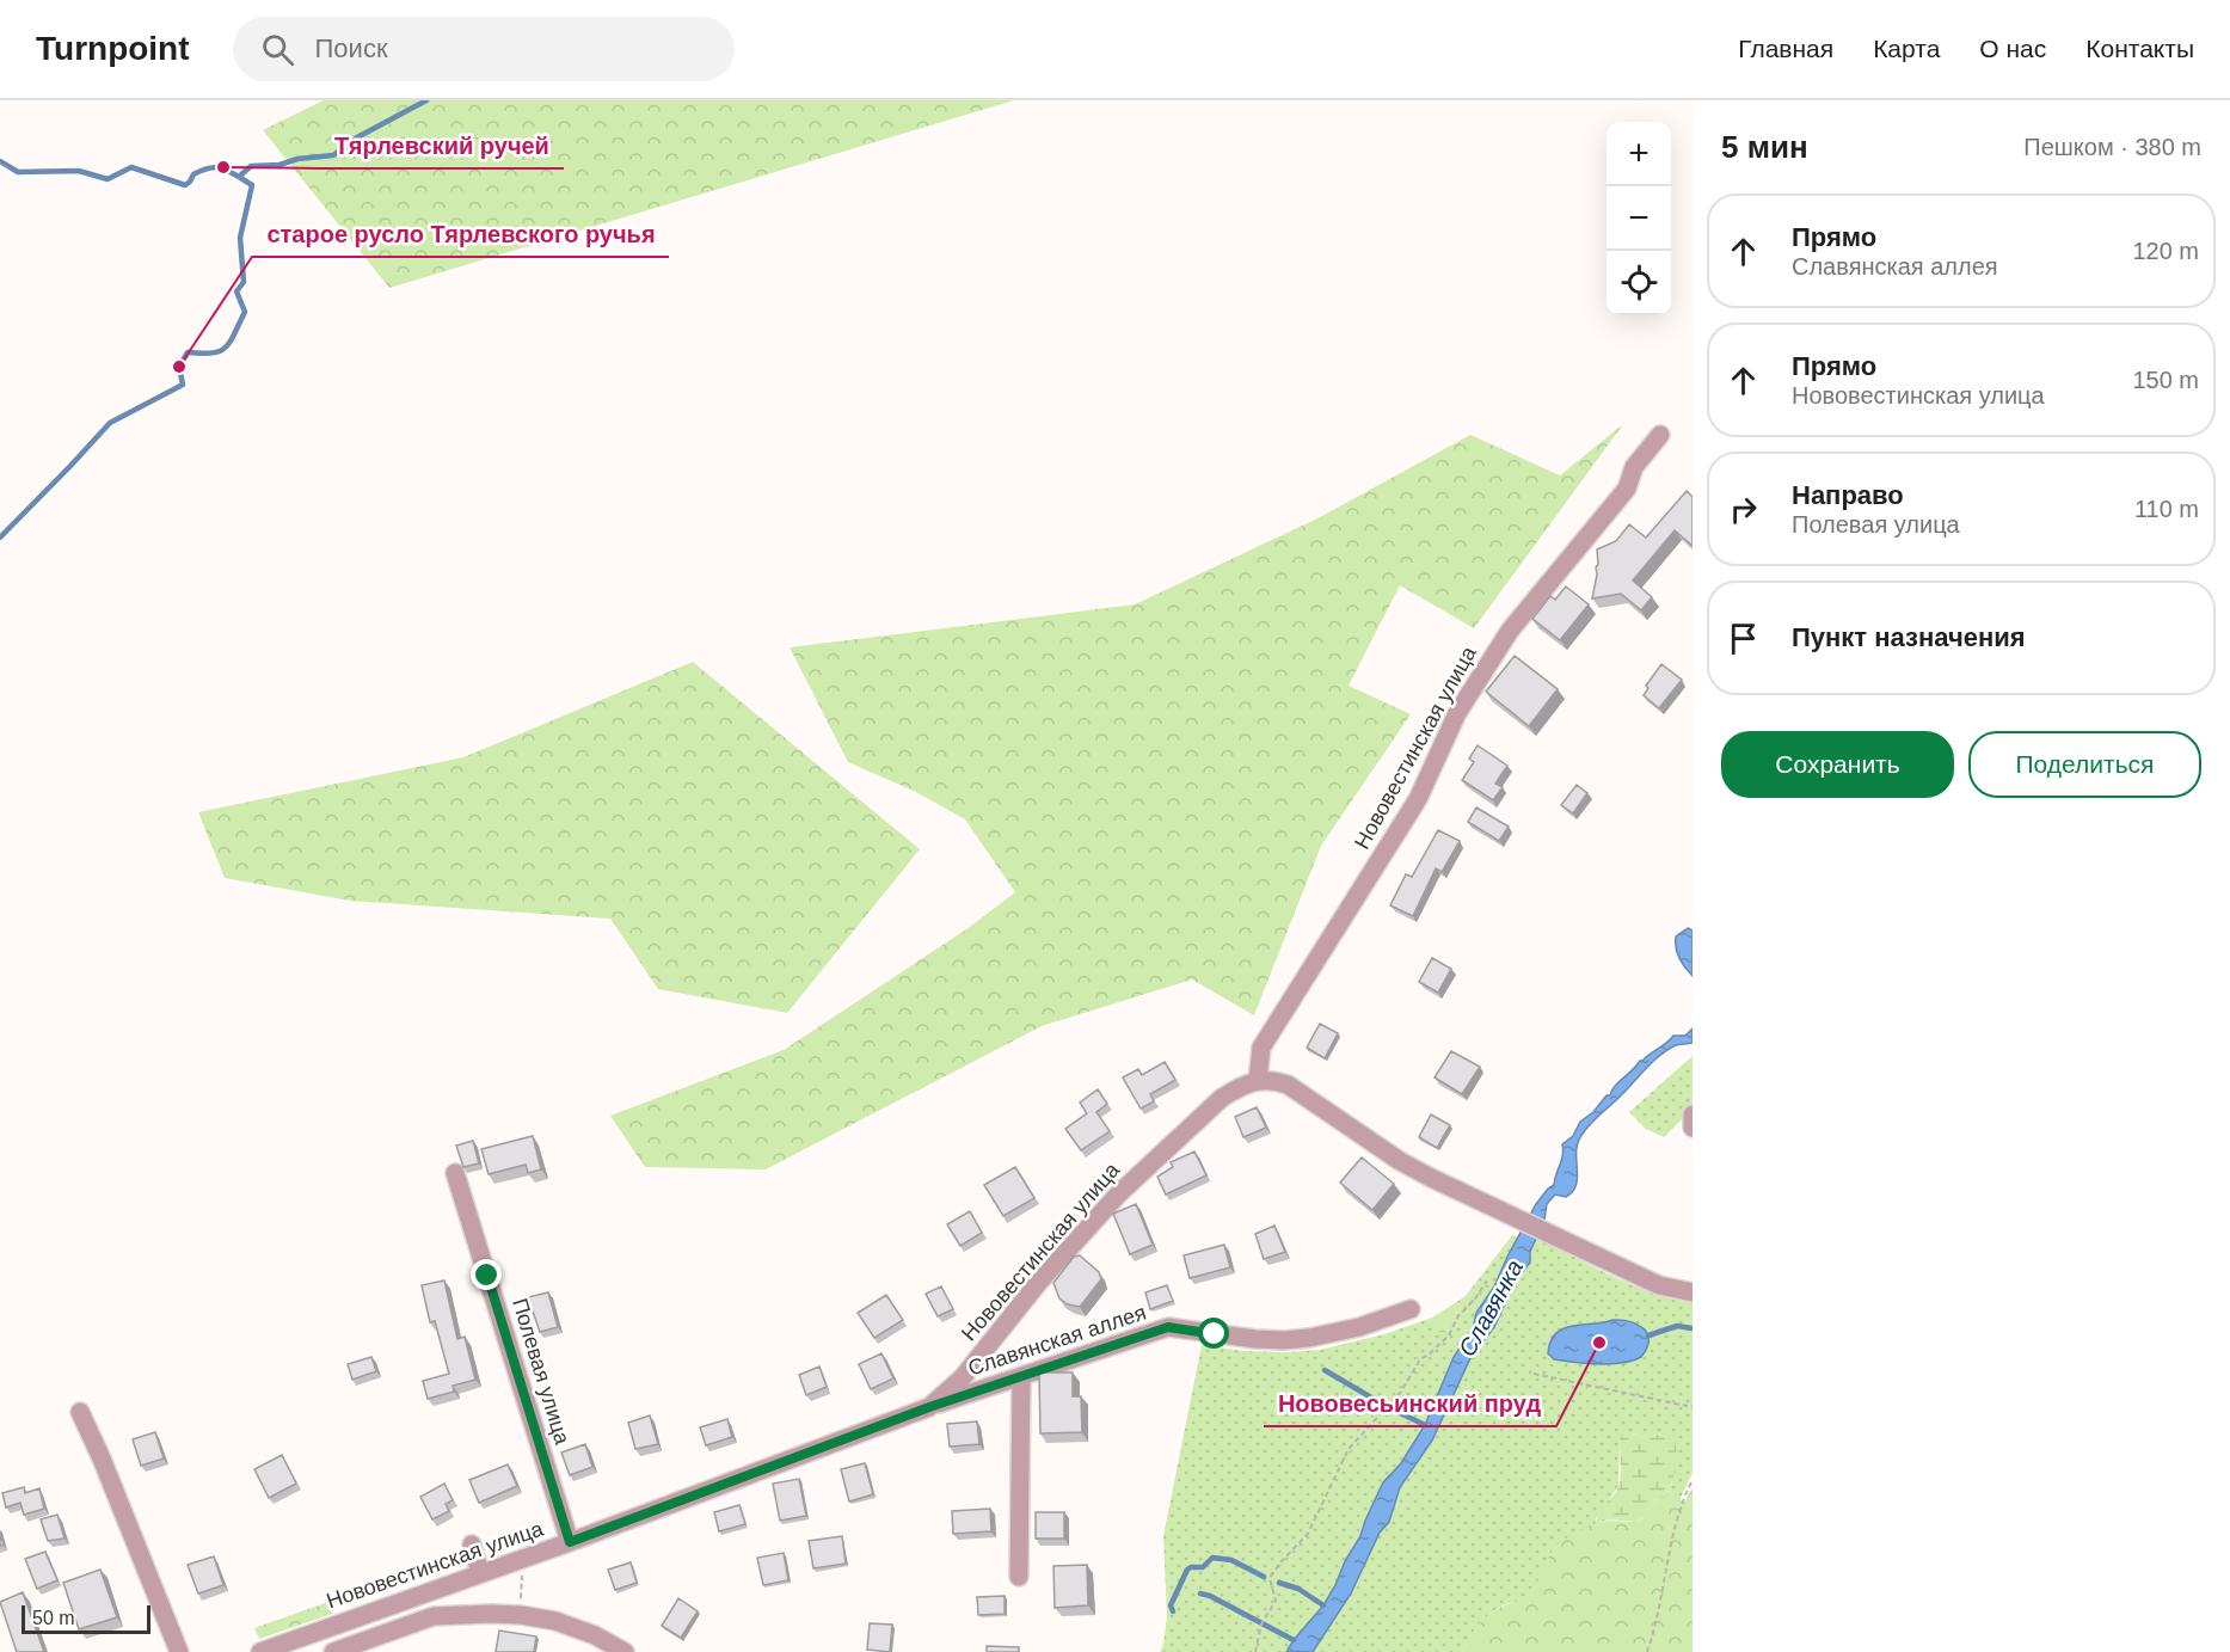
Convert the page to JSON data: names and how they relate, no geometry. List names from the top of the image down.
{
  "streets": {
    "street": ["Нововестинская улица", "Славянская аллея", "Полевая улица"]
  },
  "crossings": [
    ["Нововестинская улица", "Славянская аллея"],
    ["Нововестинская улица", "Полевая улица"]
  ],
  "water": ["Славянка"],
  "places": ["Тярлевский ручей", "старое русло Тярлевского ручья", "Нововесьинский пруд"],
  "scale_bar": "50 m",
  "page": {
    "header": "Turnpoint",
    "search": "Поиск",
    "nav": [
      "Главная",
      "Карта",
      "О нас",
      "Контакты"
    ],
    "heading": ["5 мин", "Пешком · 380 m"],
    "map_buttons": ["+", "−"],
    "list": [
      ["Прямо", "Славянская аллея", "120 m"],
      ["Прямо", "Нововестинская улица", "150 m"],
      ["Направо", "Полевая улица", "110 m"],
      "Пункт назначения"
    ],
    "buttons": ["Сохранить", "Поделиться"],
    "scale": "50 m"
  }
}
